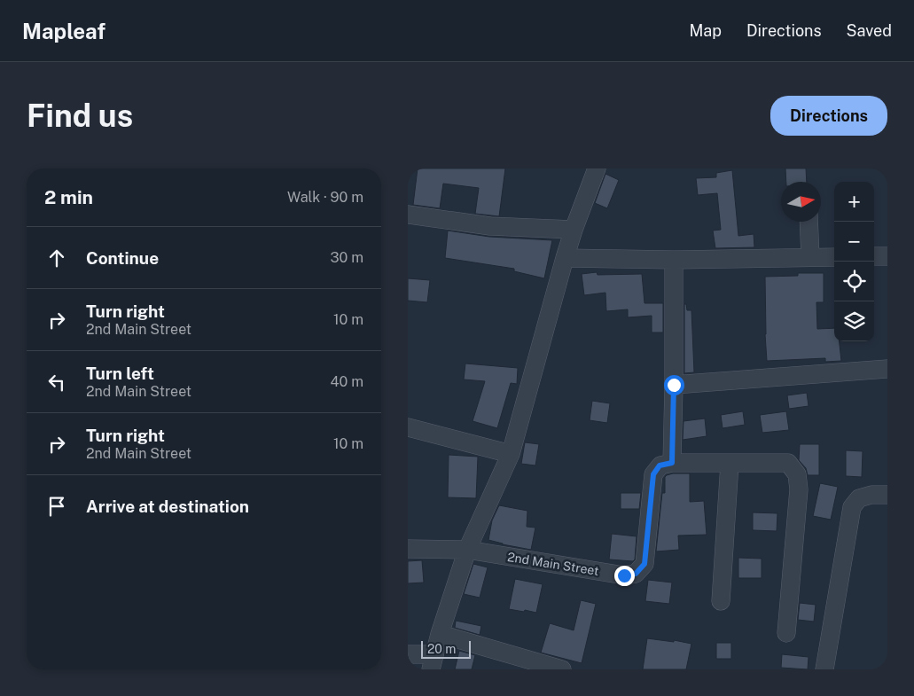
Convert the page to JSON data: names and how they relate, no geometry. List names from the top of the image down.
{
  "streets": {
    "street": ["2nd Main Street"]
  },
  "scale_bar": "20 m",
  "north": "right",
  "page": {
    "header": "Mapleaf",
    "nav": ["Map", "Directions", "Saved"],
    "buttons": "Directions",
    "title": "Find us",
    "heading": ["2 min", "Walk · 90 m"],
    "map_buttons": ["+", "−"],
    "list": [
      ["Continue", "30 m"],
      ["Turn right", "2nd Main Street", "10 m"],
      ["Turn left", "2nd Main Street", "40 m"],
      ["Turn right", "2nd Main Street", "10 m"],
      "Arrive at destination"
    ],
    "scale": "20 m"
  }
}
